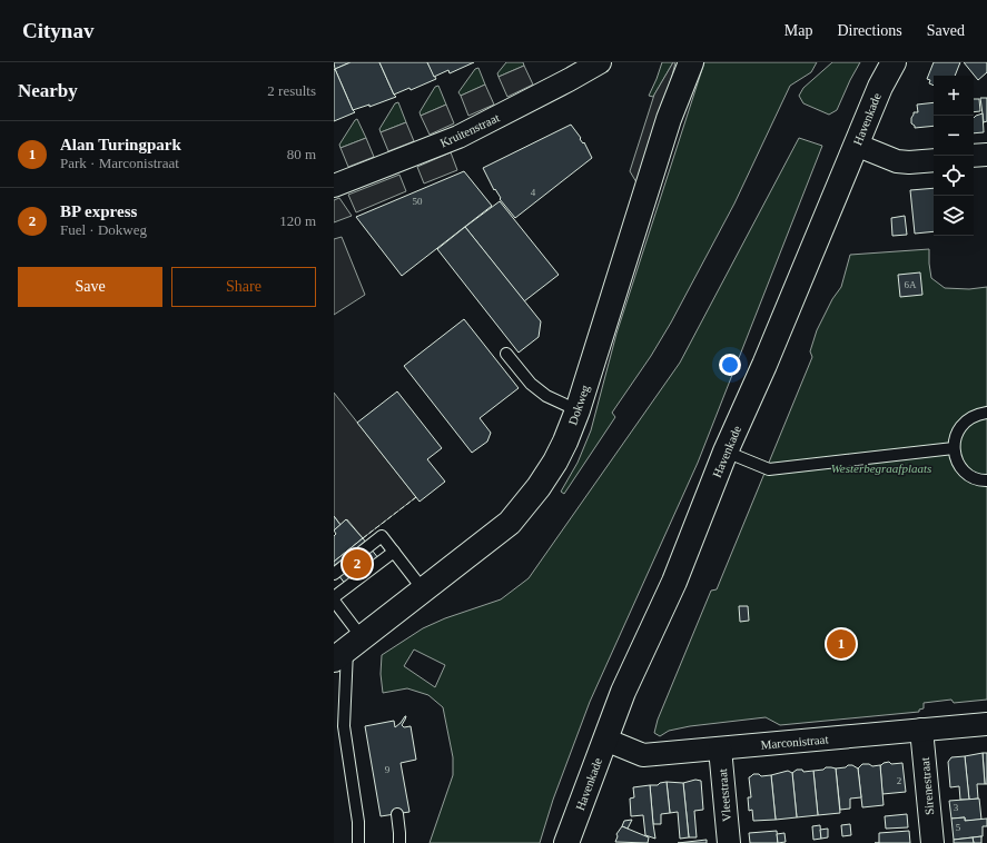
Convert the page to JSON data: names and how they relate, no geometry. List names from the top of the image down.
{
  "streets": {
    "street": [
      "Havenkade",
      "Kruitenstraat",
      "Dokweg",
      "Marconistraat",
      "Sirenestraat",
      "Vleetstraat"
    ]
  },
  "crossings": [
    ["Havenkade", "Marconistraat"],
    ["Marconistraat", "Sirenestraat"],
    ["Marconistraat", "Vleetstraat"]
  ],
  "parks": ["Westerbegraafplaats"],
  "house_numbers": [
    "4",
    "50",
    "6A",
    "9",
    "2",
    "3",
    "5"
  ],
  "page": {
    "header": "Citynav",
    "nav": ["Map", "Directions", "Saved"],
    "heading": ["Nearby", "2 results"],
    "map_buttons": ["+", "−"],
    "list": [
      {
        "mark": "1",
        "name": "Alan Turingpark",
        "note": "Park · Marconistraat",
        "value": "80 m"
      },
      {
        "mark": "2",
        "name": "BP express",
        "note": "Fuel · Dokweg",
        "value": "120 m"
      }
    ],
    "buttons": ["Save", "Share"],
    "pins": ["2", "1"]
  }
}
